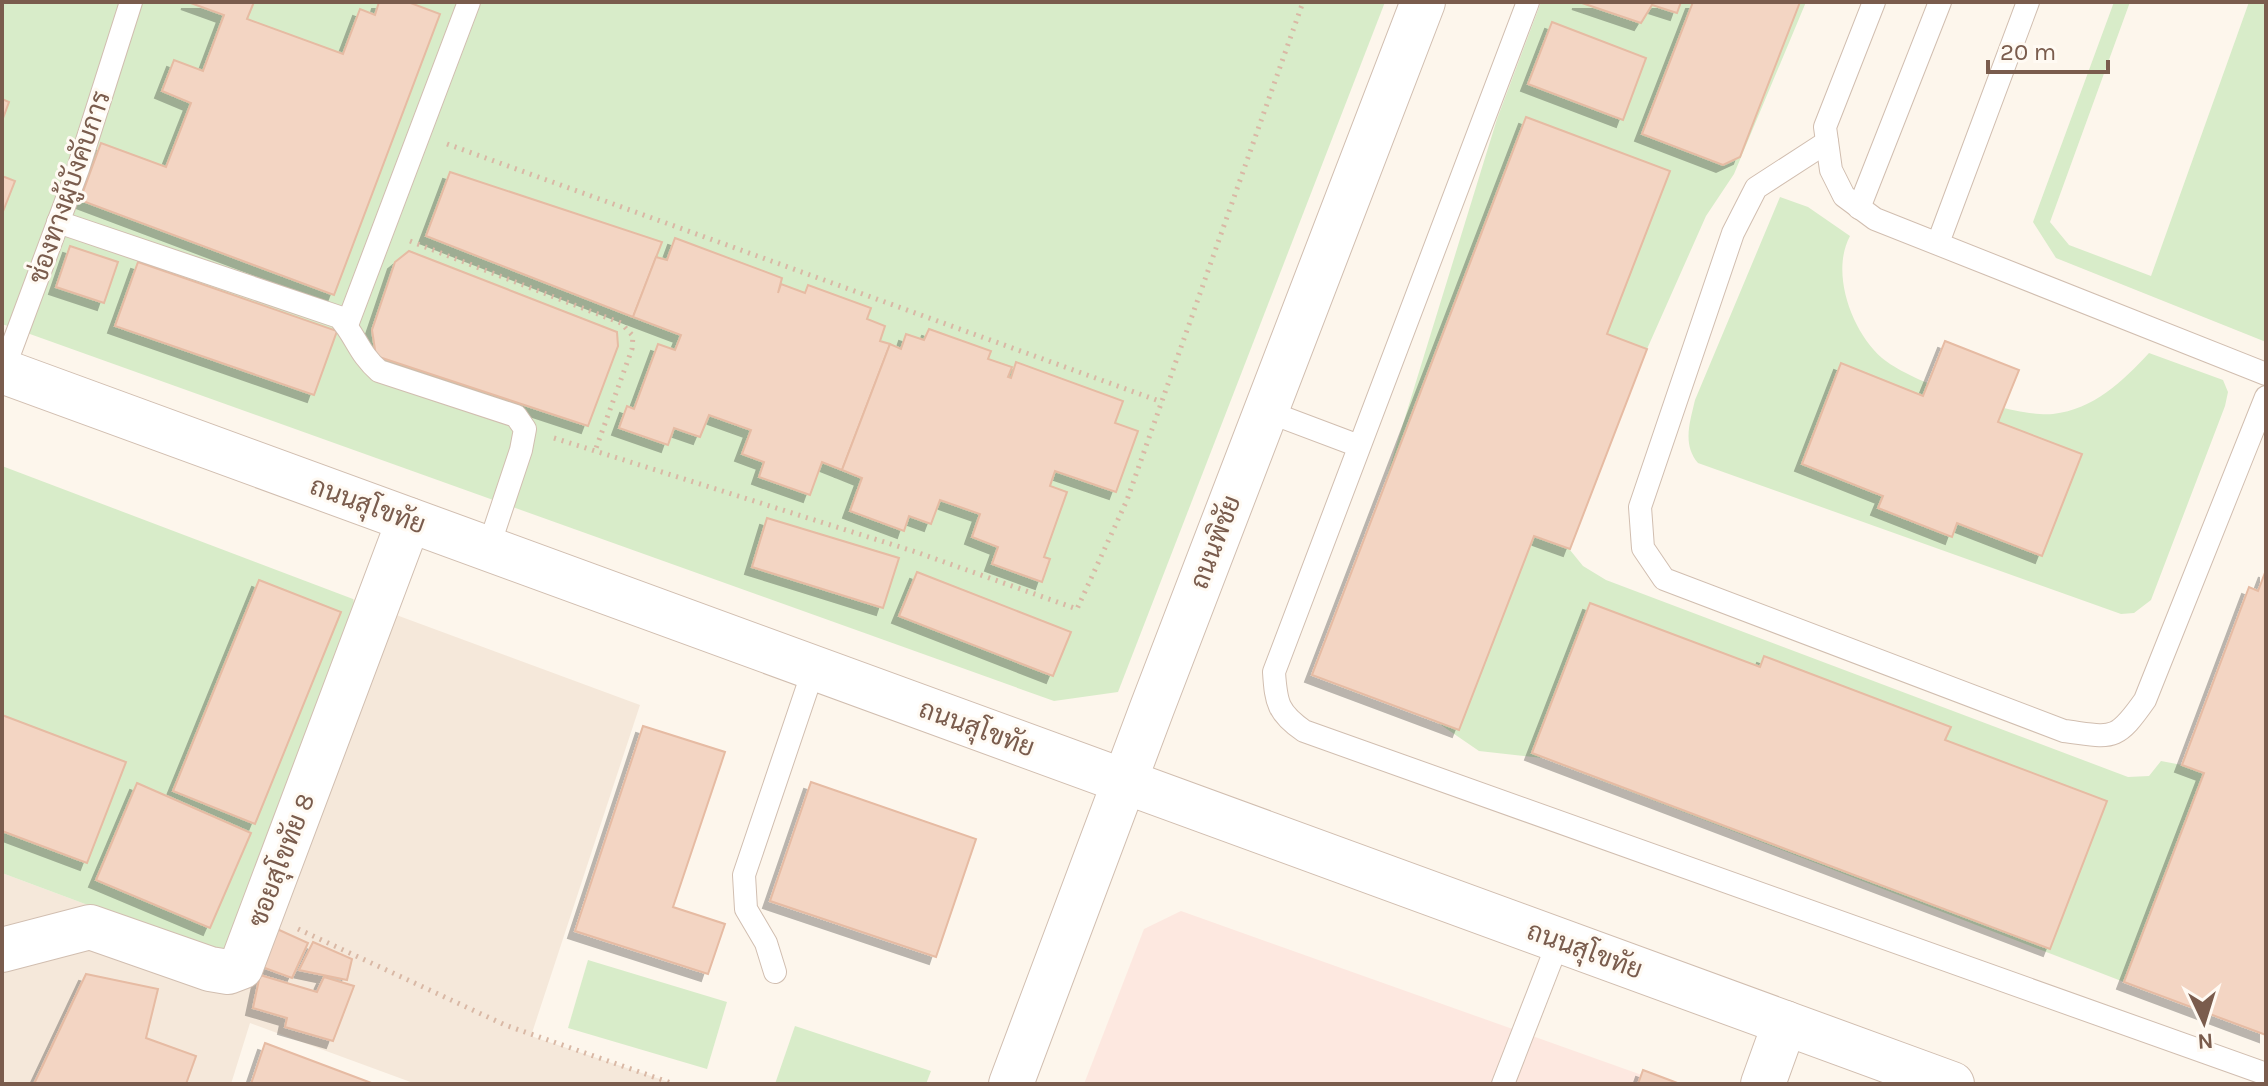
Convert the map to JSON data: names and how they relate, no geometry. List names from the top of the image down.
{
  "streets": {
    "street": ["ถนนสุโขทัย", "ถนนพิชัย", "ซอยสุโขทัย 8"],
    "lane": ["ช่องทางผู้บังคับการ"]
  },
  "crossings": [
    ["ช่องทางผู้บังคับการ", "ถนนสุโขทัย"],
    ["ถนนสุโขทัย", "ถนนพิชัย"],
    ["ถนนสุโขทัย", "ซอยสุโขทัย 8"]
  ],
  "scale_bar": "20 m",
  "north": "bottom"
}
